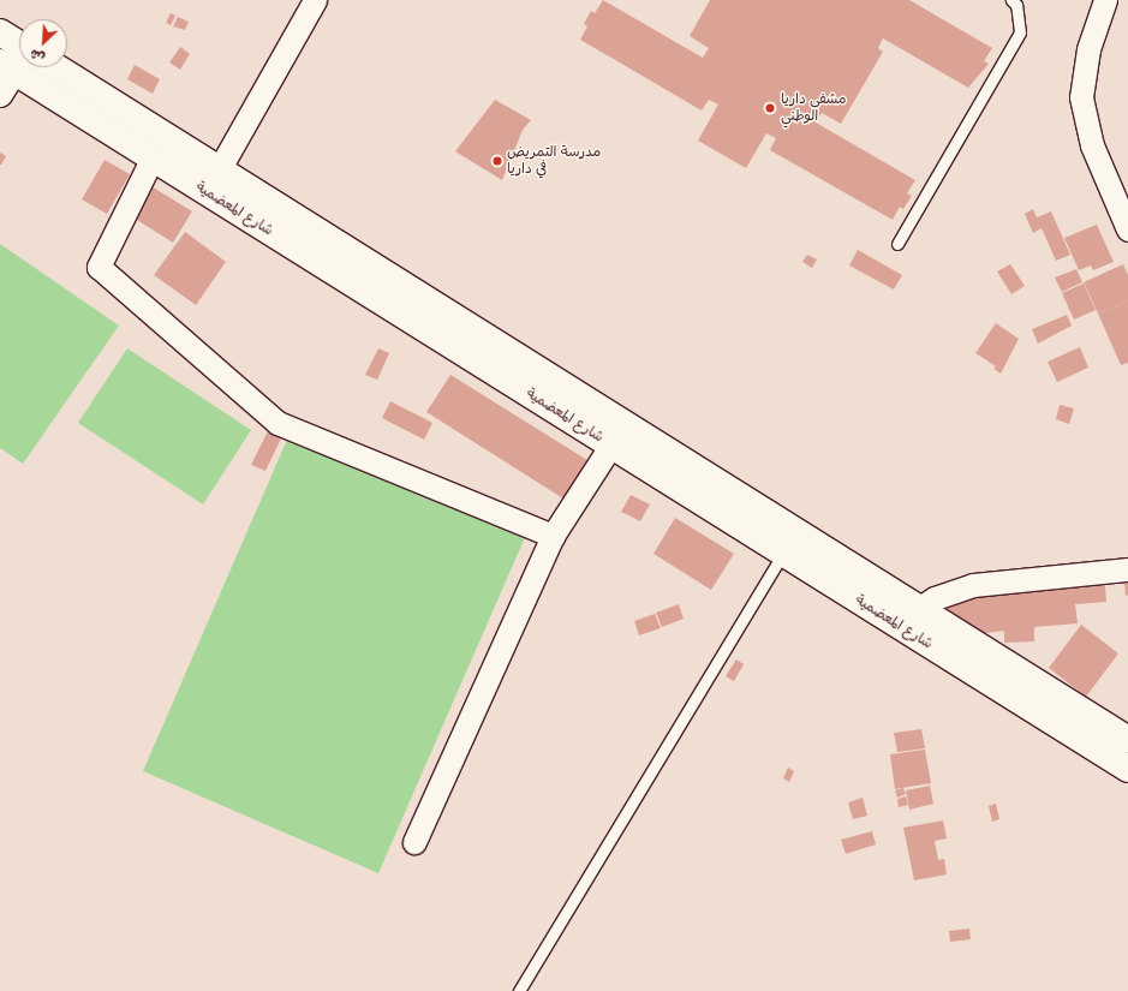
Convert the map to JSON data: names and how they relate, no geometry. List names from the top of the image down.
{
  "streets": {
    "main road": ["شارع المعضمية"]
  },
  "places": ["مشفى داريا الوطني", "مدرسة التمريض في داريا"],
  "north": "bottom left"
}
